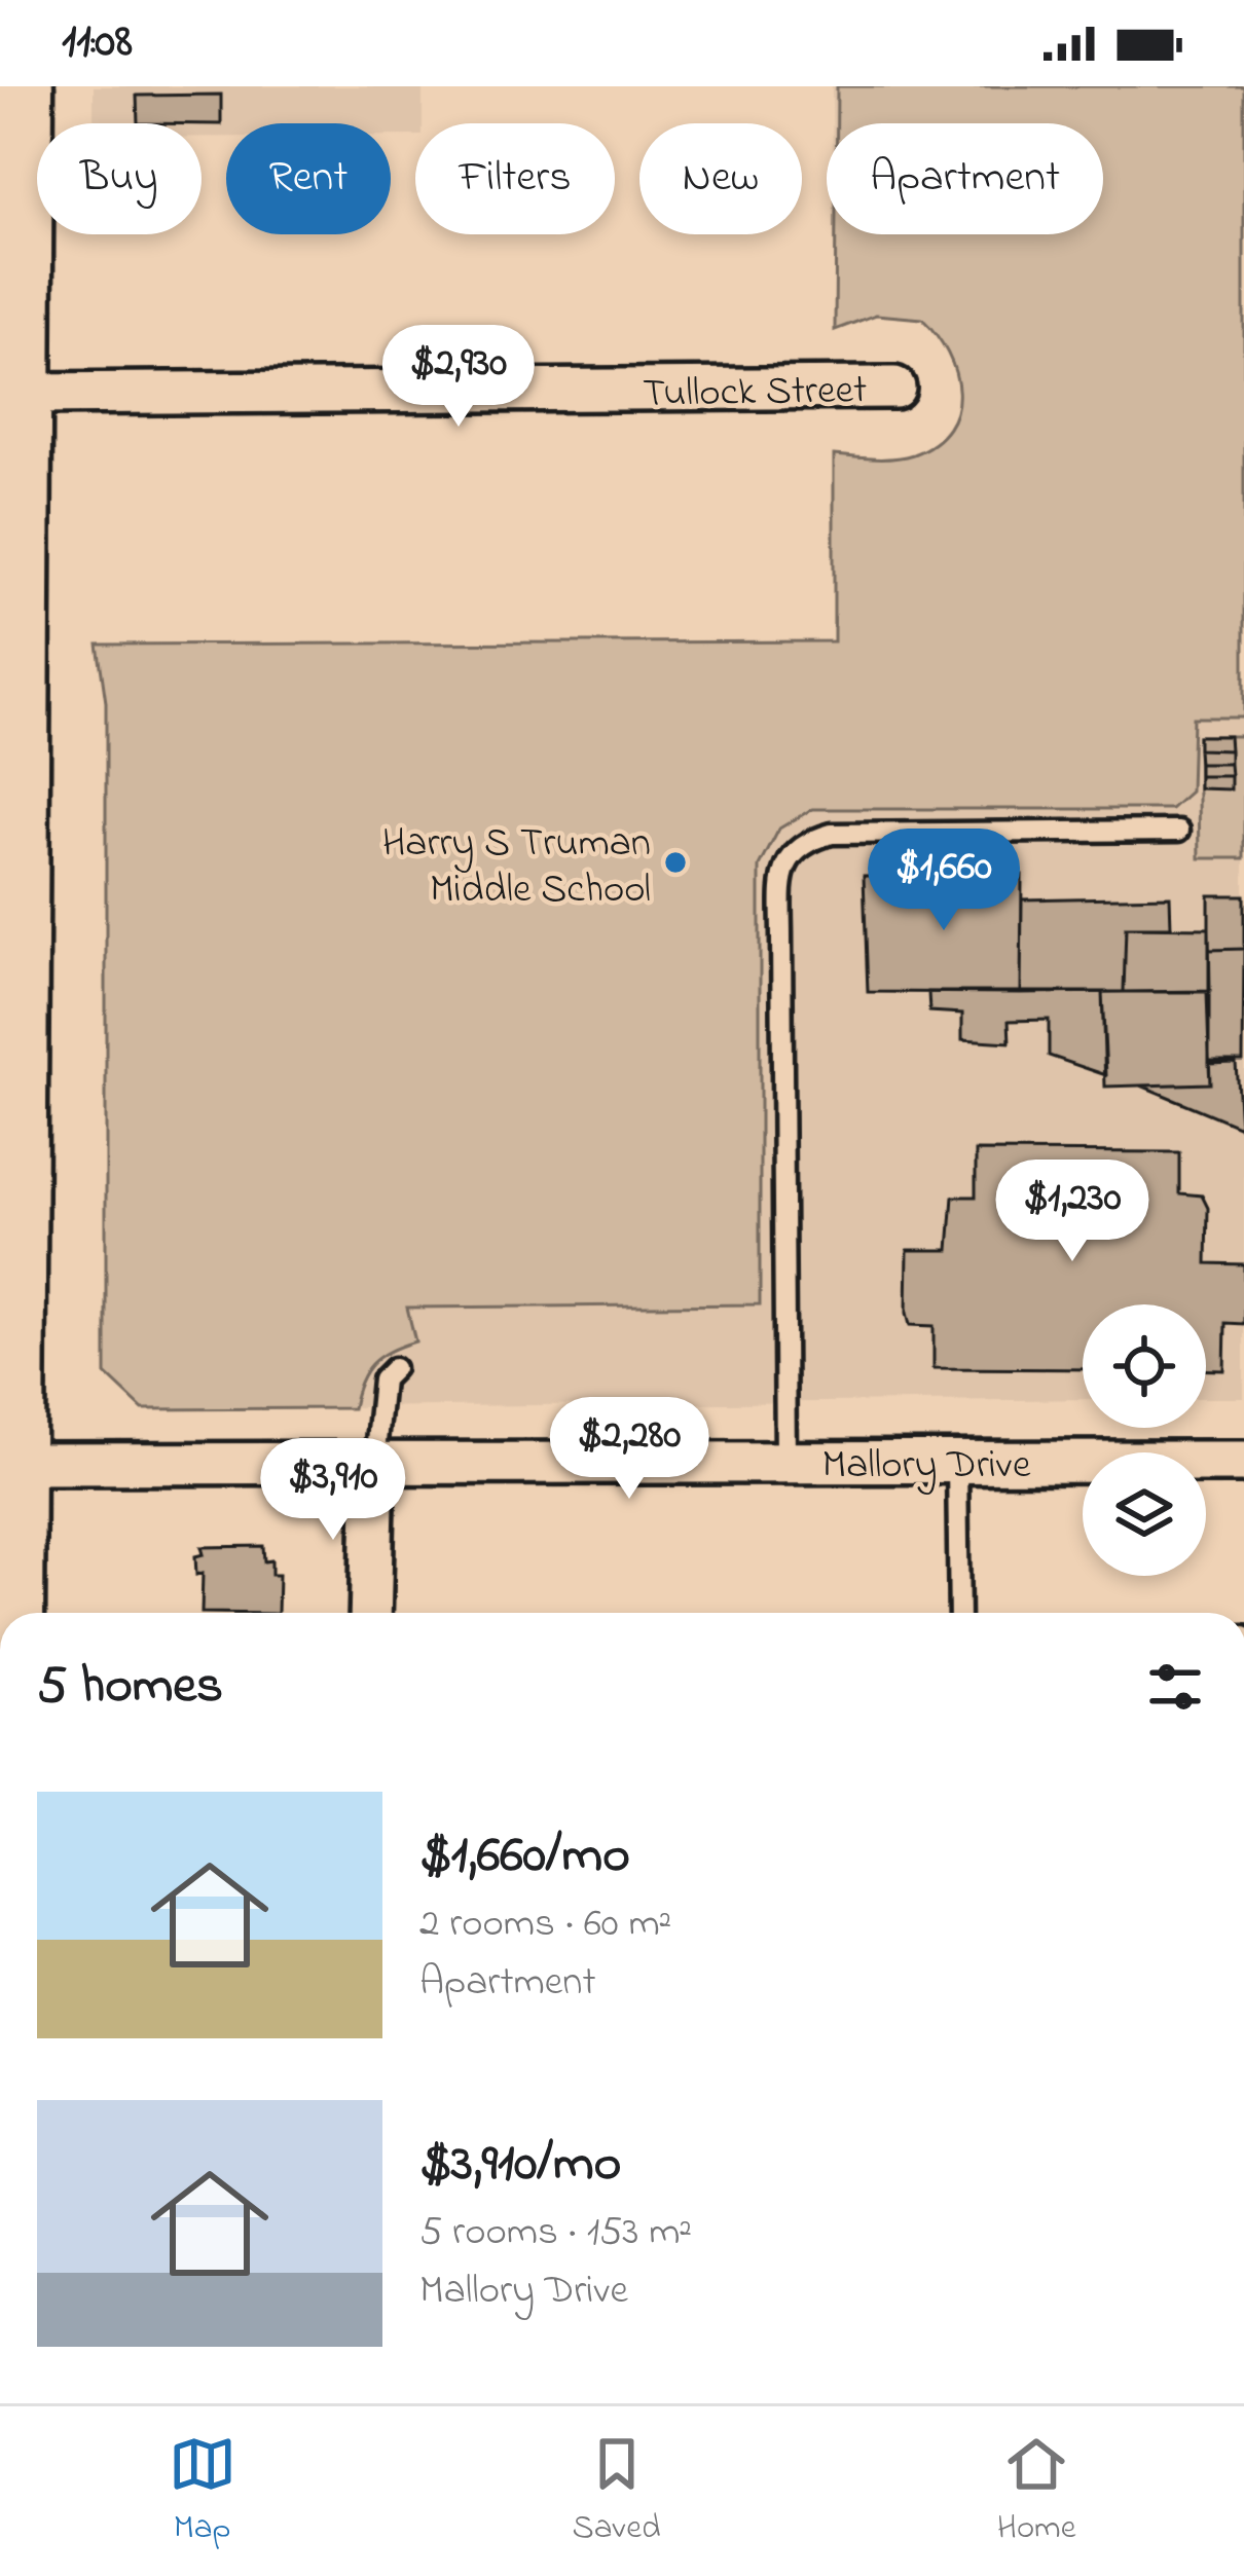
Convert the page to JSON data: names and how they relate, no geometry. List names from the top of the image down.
{
  "streets": {
    "street": ["Tullock Street", "Mallory Drive"]
  },
  "places": ["Harry S Truman Middle School"],
  "page": {
    "status": "11:08",
    "chip": [
      "Buy",
      "Rent",
      "Filters",
      "New",
      "Apartment"
    ],
    "price": [
      "$2,930",
      "$1,660",
      "$1,230",
      "$2,280",
      "$3,910"
    ],
    "heading": "5 homes",
    "list": [
      {
        "name": "$1,660/mo",
        "note": "2 rooms · 60 m² · Apartment"
      },
      {
        "name": "$3,910/mo",
        "note": "5 rooms · 153 m² · Mallory Drive"
      }
    ],
    "tabs": ["Map", "Saved", "Home"]
  }
}
